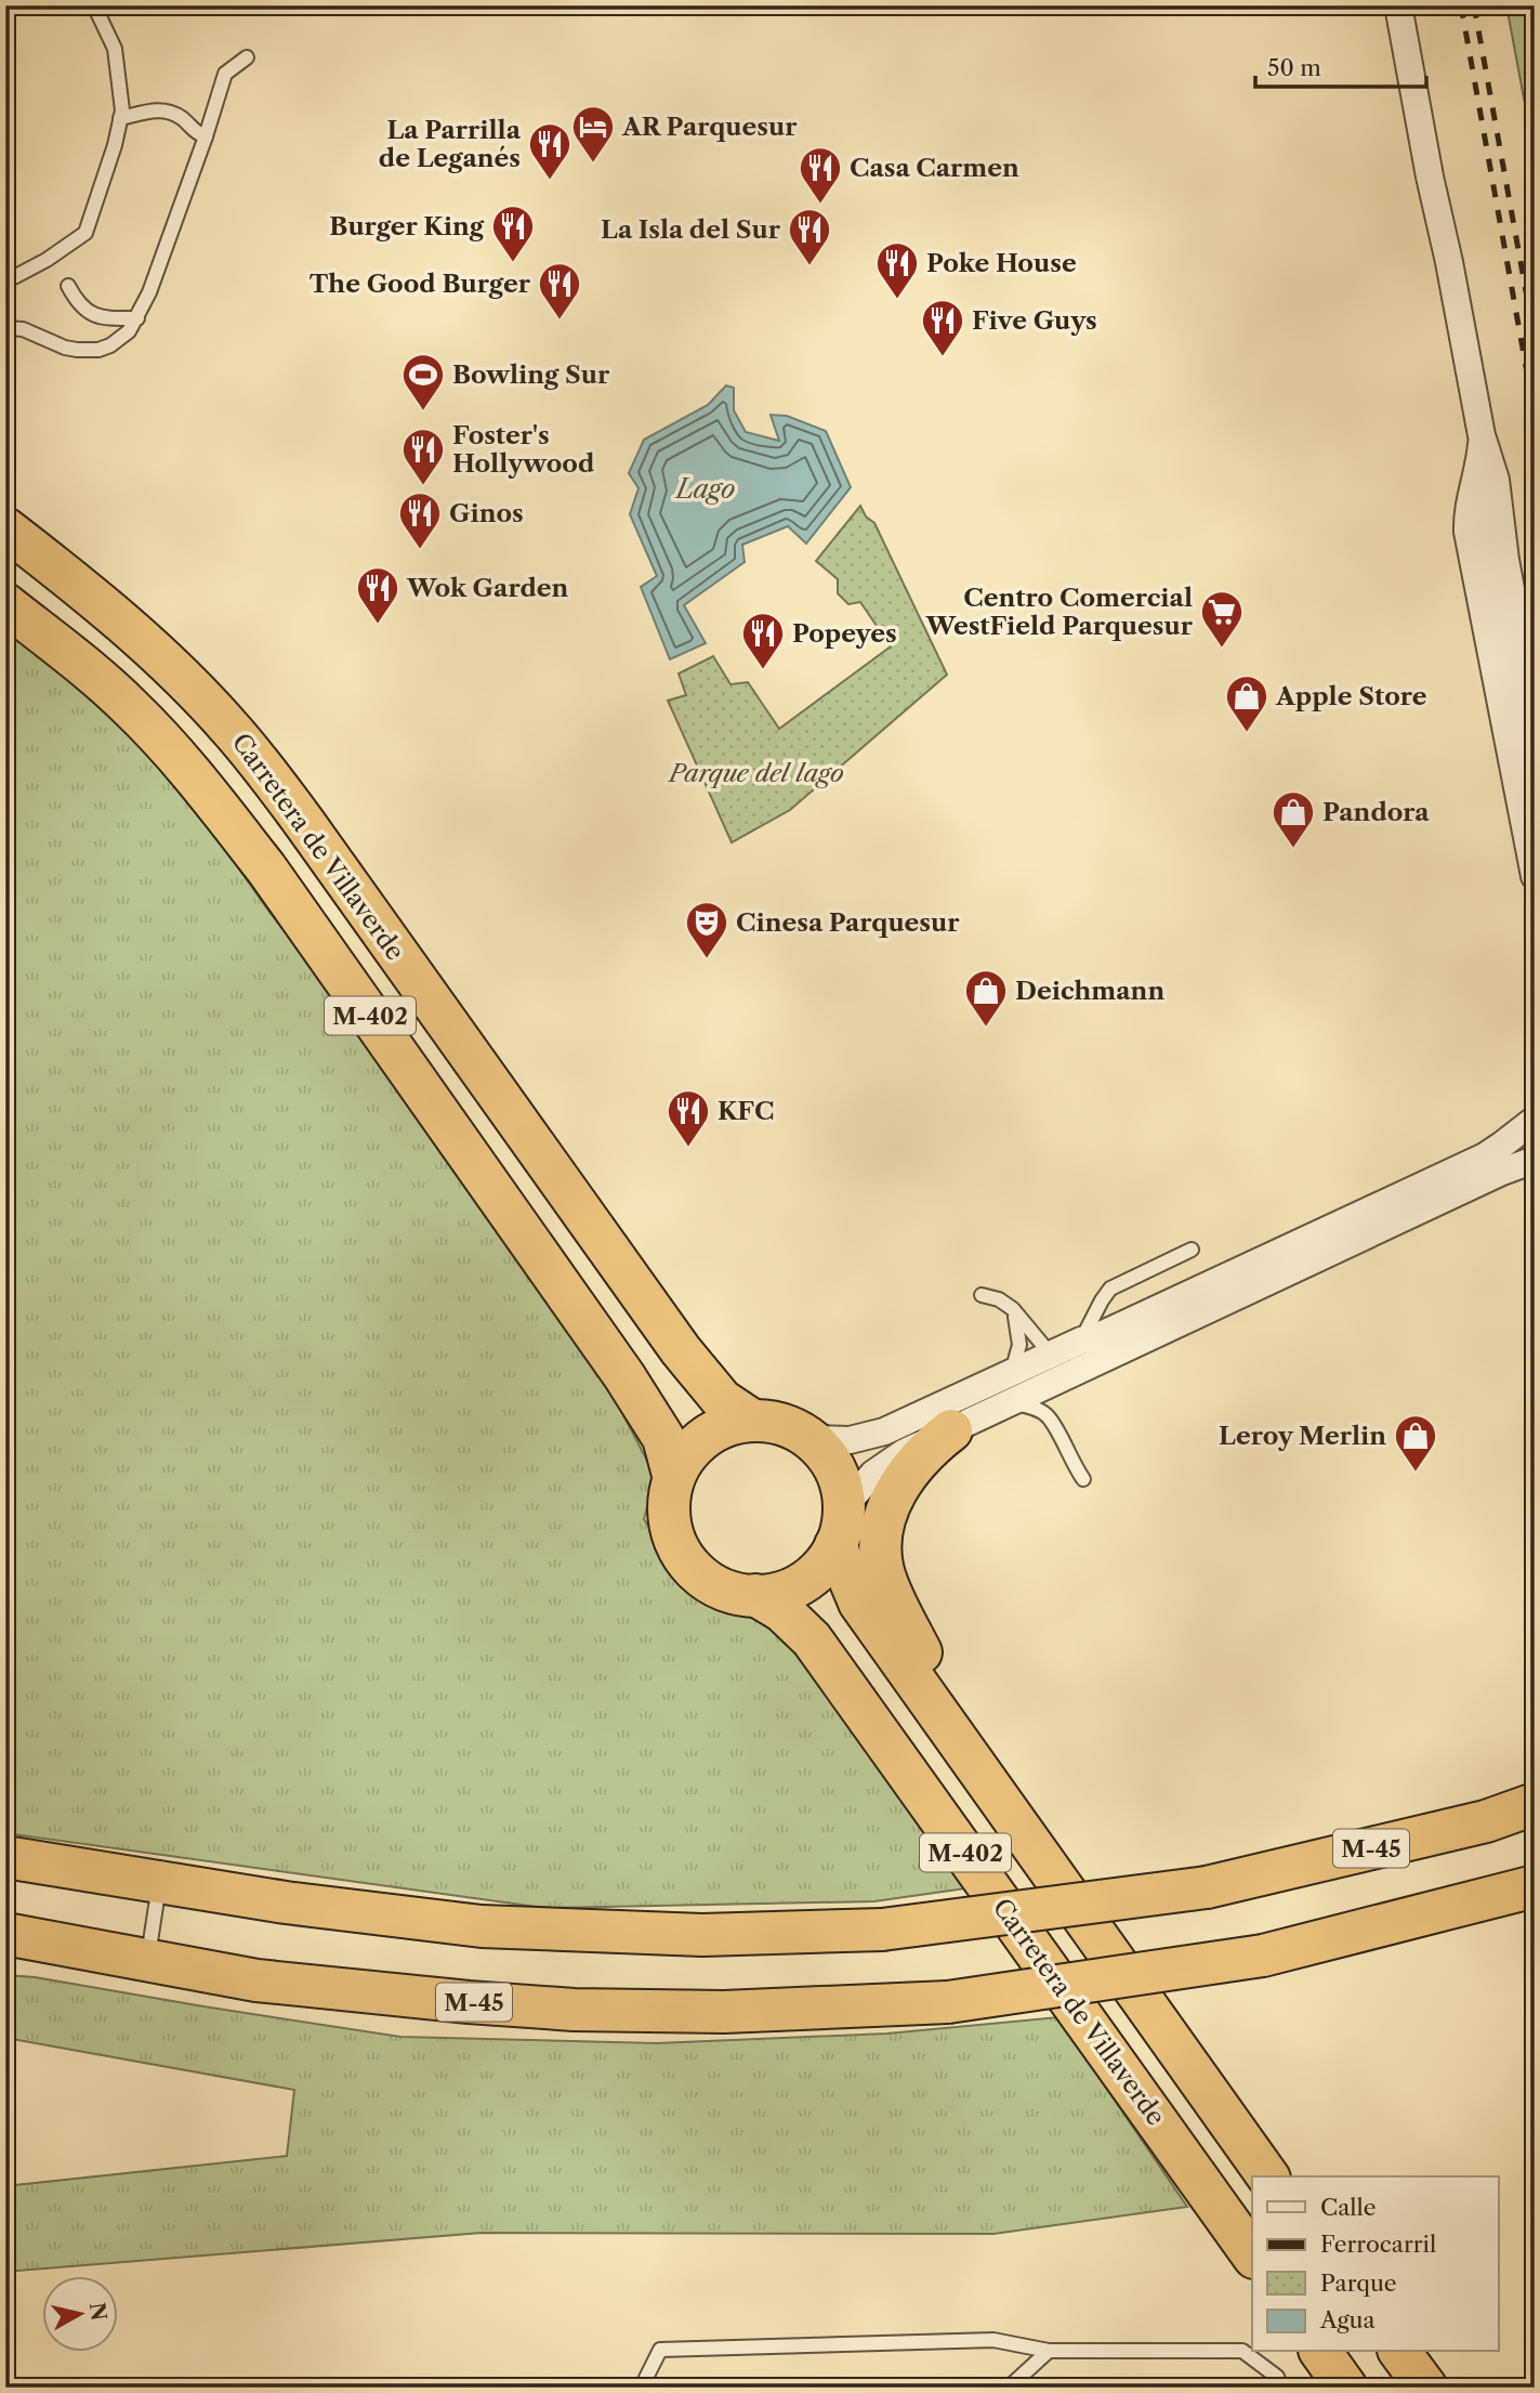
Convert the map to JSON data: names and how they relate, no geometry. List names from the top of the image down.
{
  "streets": {
    "highway": ["Carretera de Villaverde", "M-402", "M-45"]
  },
  "crossings": [
    ["Carretera de Villaverde", "M-402"]
  ],
  "water": ["Lago"],
  "parks": ["Parque del lago"],
  "places": {
    "hotel": ["AR Parquesur"],
    "restaurant": [
      "La Parrilla de Leganés",
      "Casa Carmen",
      "Burger King",
      "La Isla del Sur",
      "Poke House",
      "The Good Burger",
      "Five Guys",
      "Foster's Hollywood",
      "Ginos",
      "Wok Garden",
      "Popeyes",
      "KFC"
    ],
    "sports": ["Bowling Sur"],
    "supermarket": ["Centro Comercial WestField Parquesur"],
    "shop": [
      "Apple Store",
      "Pandora",
      "Deichmann",
      "Leroy Merlin"
    ],
    "theatre": ["Cinesa Parquesur"]
  },
  "legend": [
    "Calle",
    "Ferrocarril",
    "Parque",
    "Agua"
  ],
  "scale_bar": "50 m",
  "north": "right"
}
